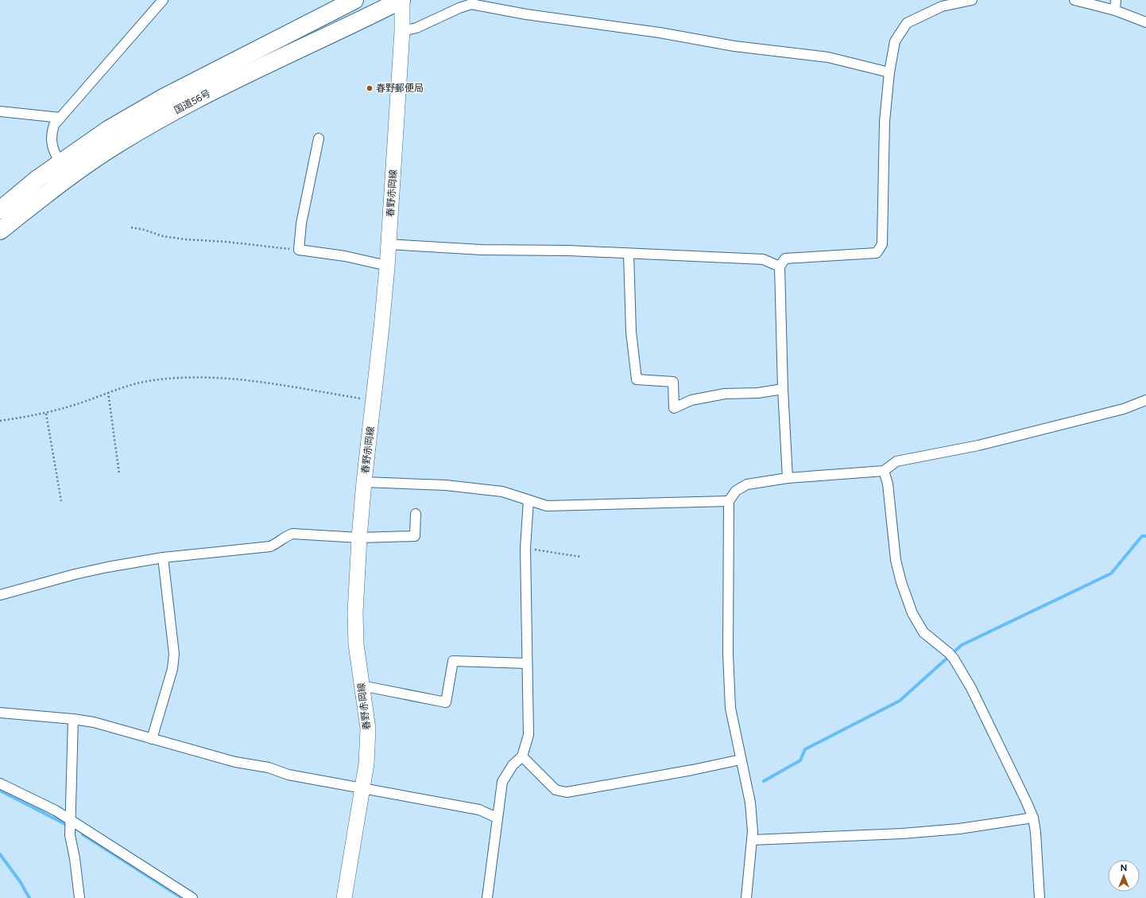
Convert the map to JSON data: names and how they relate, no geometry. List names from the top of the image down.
{
  "streets": {
    "highway": ["国道56号"],
    "main road": ["春野赤岡線"]
  },
  "crossings": [
    ["国道56号", "春野赤岡線"]
  ],
  "places": ["春野郵便局"],
  "north": "top"
}
